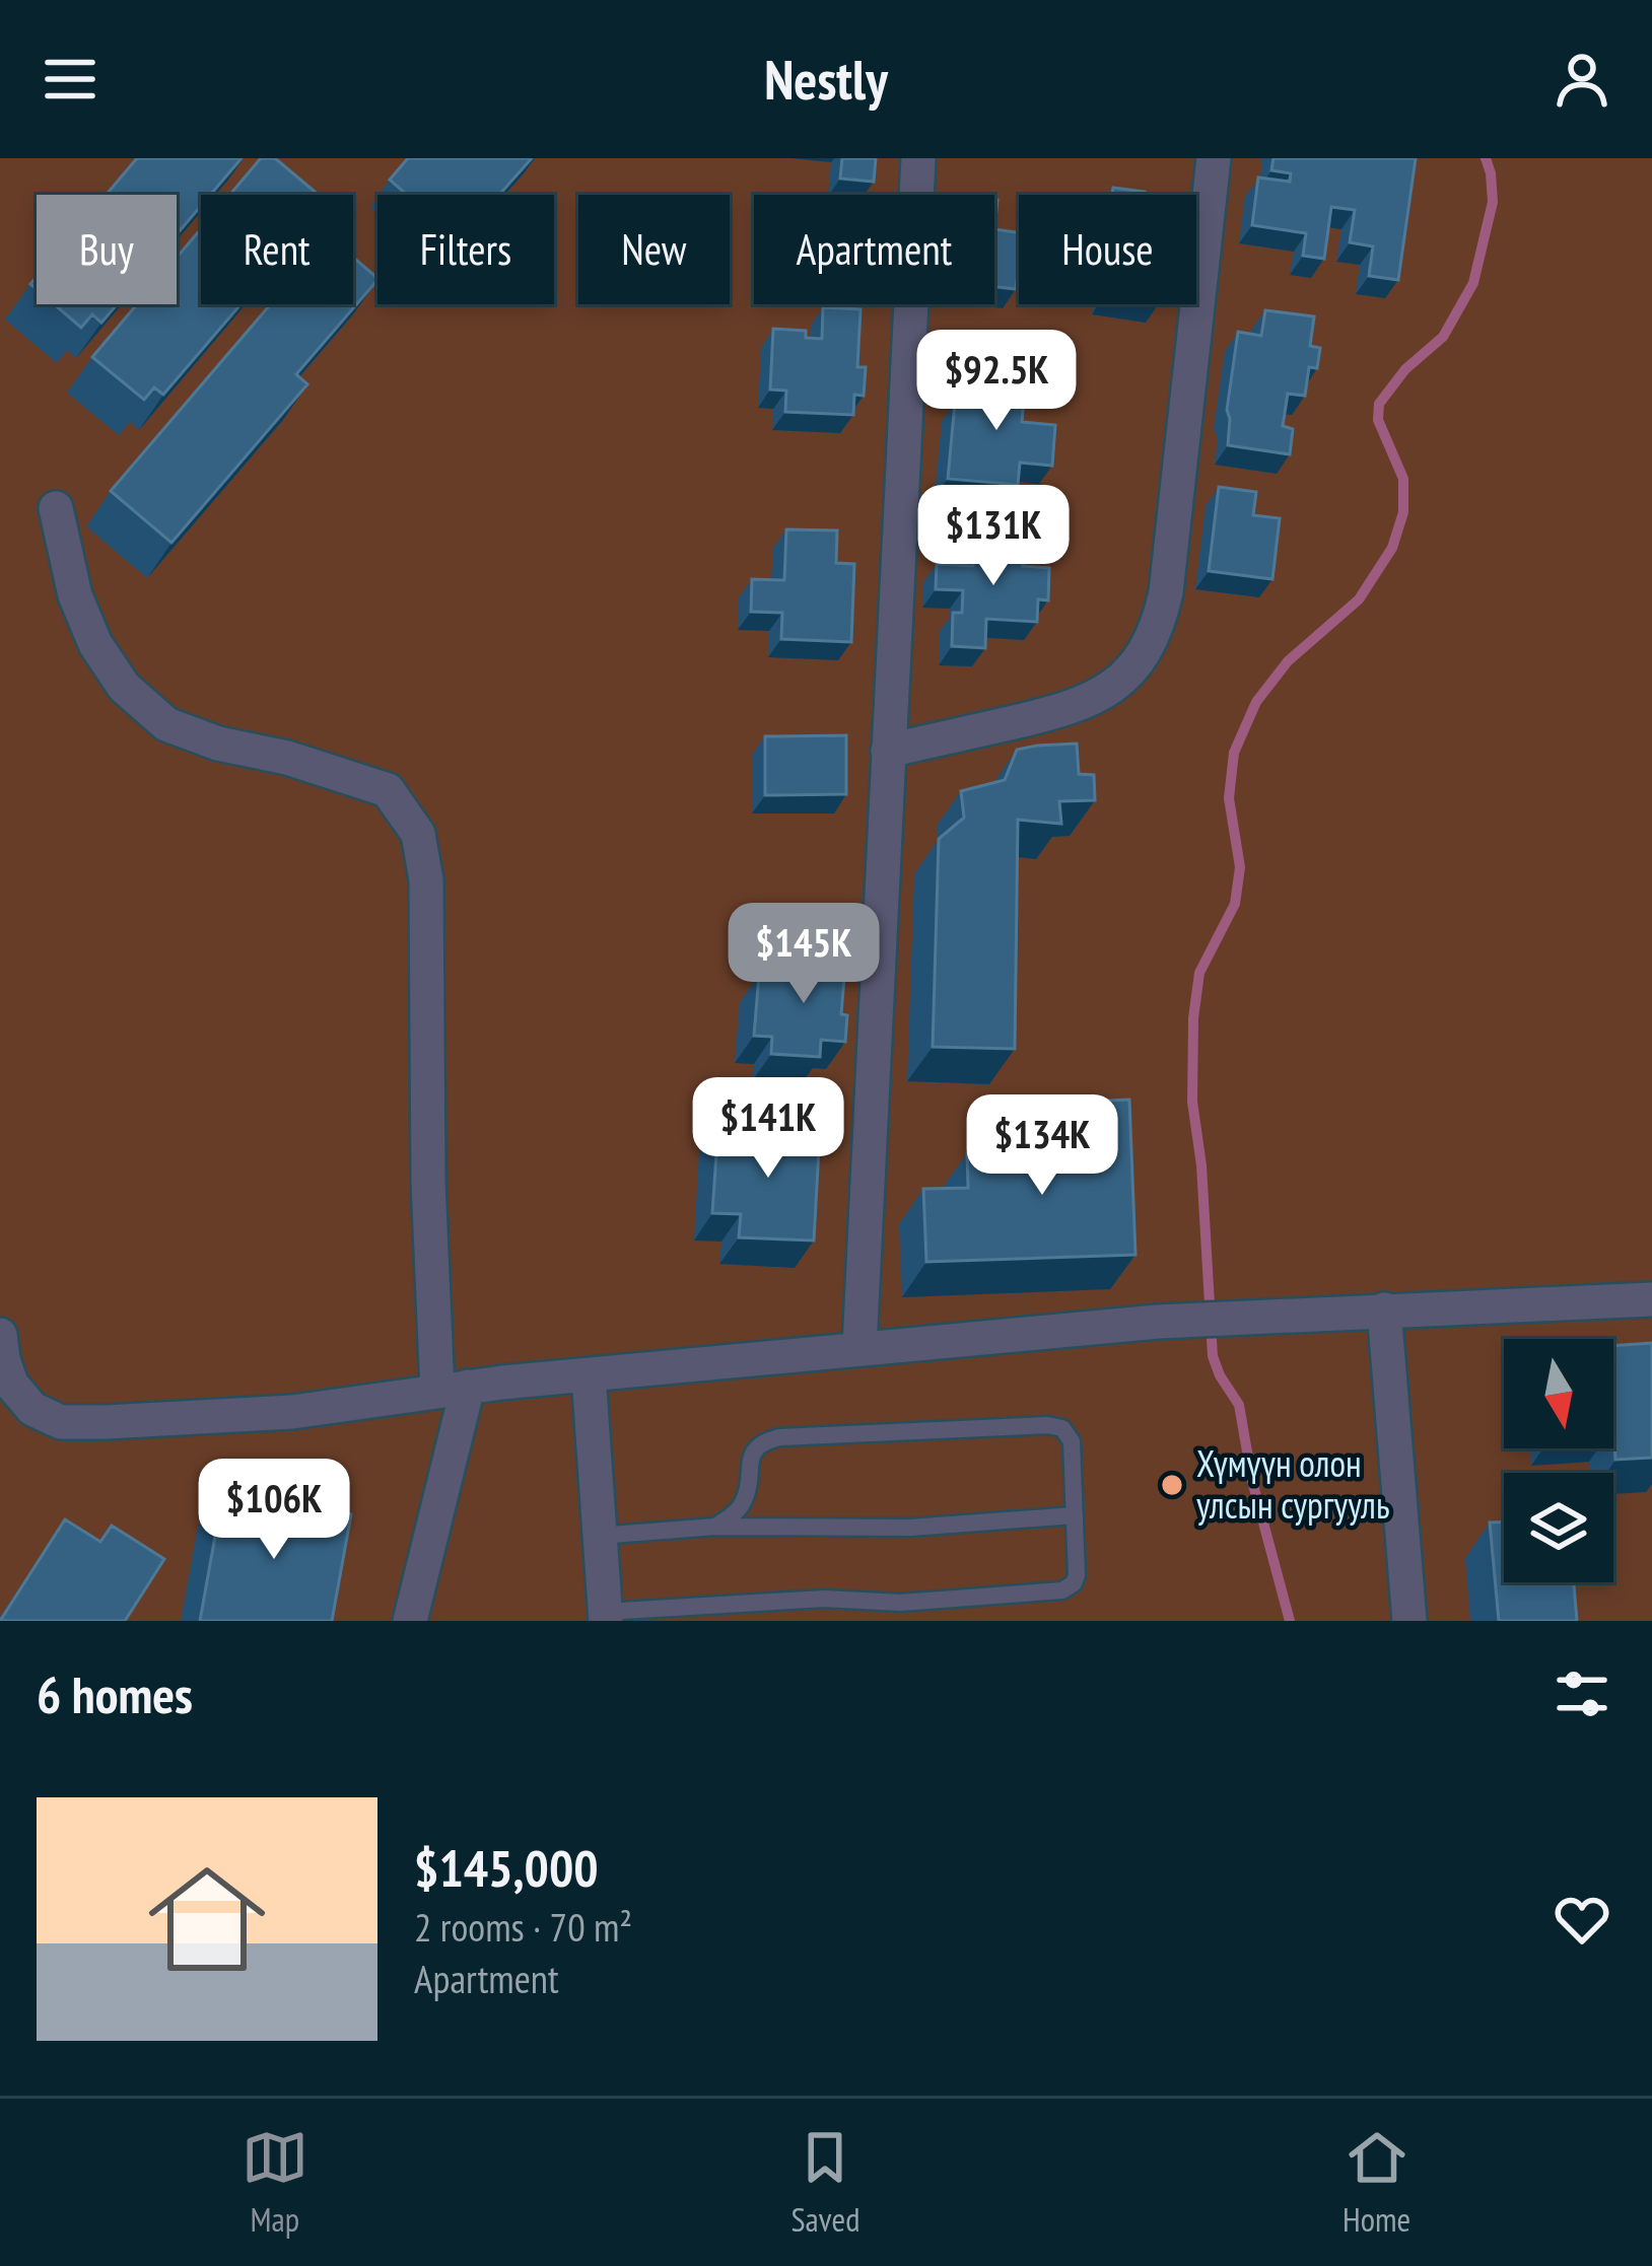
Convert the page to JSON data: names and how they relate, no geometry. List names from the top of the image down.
{
  "places": ["Хүмүүн олон улсын сургууль"],
  "north": "bottom",
  "page": {
    "header": "Nestly",
    "chip": [
      "Buy",
      "Rent",
      "Filters",
      "New",
      "Apartment",
      "House"
    ],
    "price": [
      "$92.5K",
      "$131K",
      "$145K",
      "$141K",
      "$134K",
      "$106K"
    ],
    "heading": "6 homes",
    "list": [
      {
        "name": "$145,000",
        "note": "2 rooms · 70 m² · Apartment"
      }
    ],
    "tabs": ["Map", "Saved", "Home"]
  }
}
